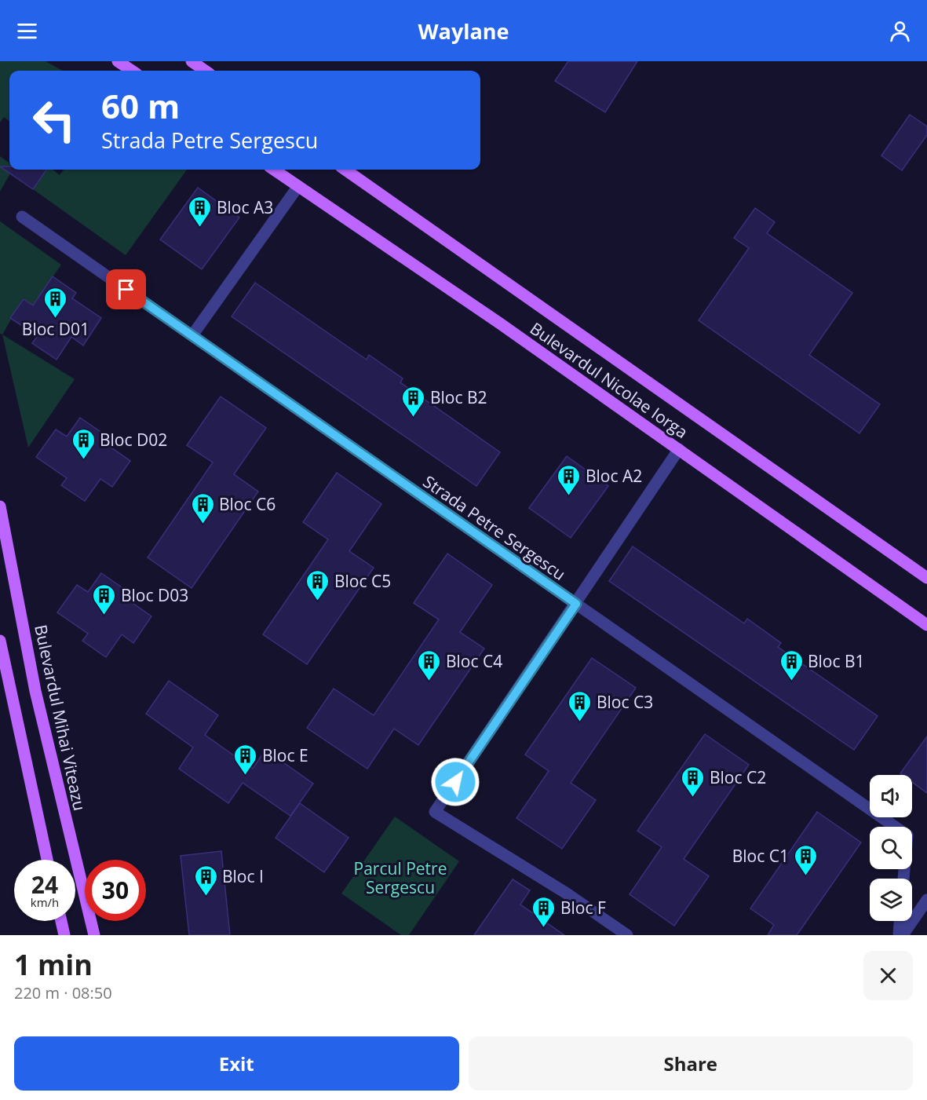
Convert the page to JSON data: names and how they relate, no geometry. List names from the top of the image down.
{
  "streets": {
    "main road": ["Bulevardul Nicolae Iorga", "Bulevardul Mihai Viteazu"],
    "street": ["Strada Petre Sergescu"]
  },
  "parks": ["Parcul Petre Sergescu"],
  "places": {
    "building": [
      "Bloc A3",
      "Bloc D01",
      "Bloc B2",
      "Bloc D02",
      "Bloc A2",
      "Bloc C6",
      "Bloc C5",
      "Bloc D03",
      "Bloc C4",
      "Bloc B1",
      "Bloc C3",
      "Bloc E",
      "Bloc C2",
      "Bloc C1",
      "Bloc I",
      "Bloc F"
    ]
  },
  "page": {
    "header": "Waylane",
    "turn": ["60 m", "Strada Petre Sergescu"],
    "speed": "24 km/h",
    "limit": "30",
    "heading": ["1 min", "220 m · 08:50"],
    "buttons": ["Exit", "Share"]
  }
}
